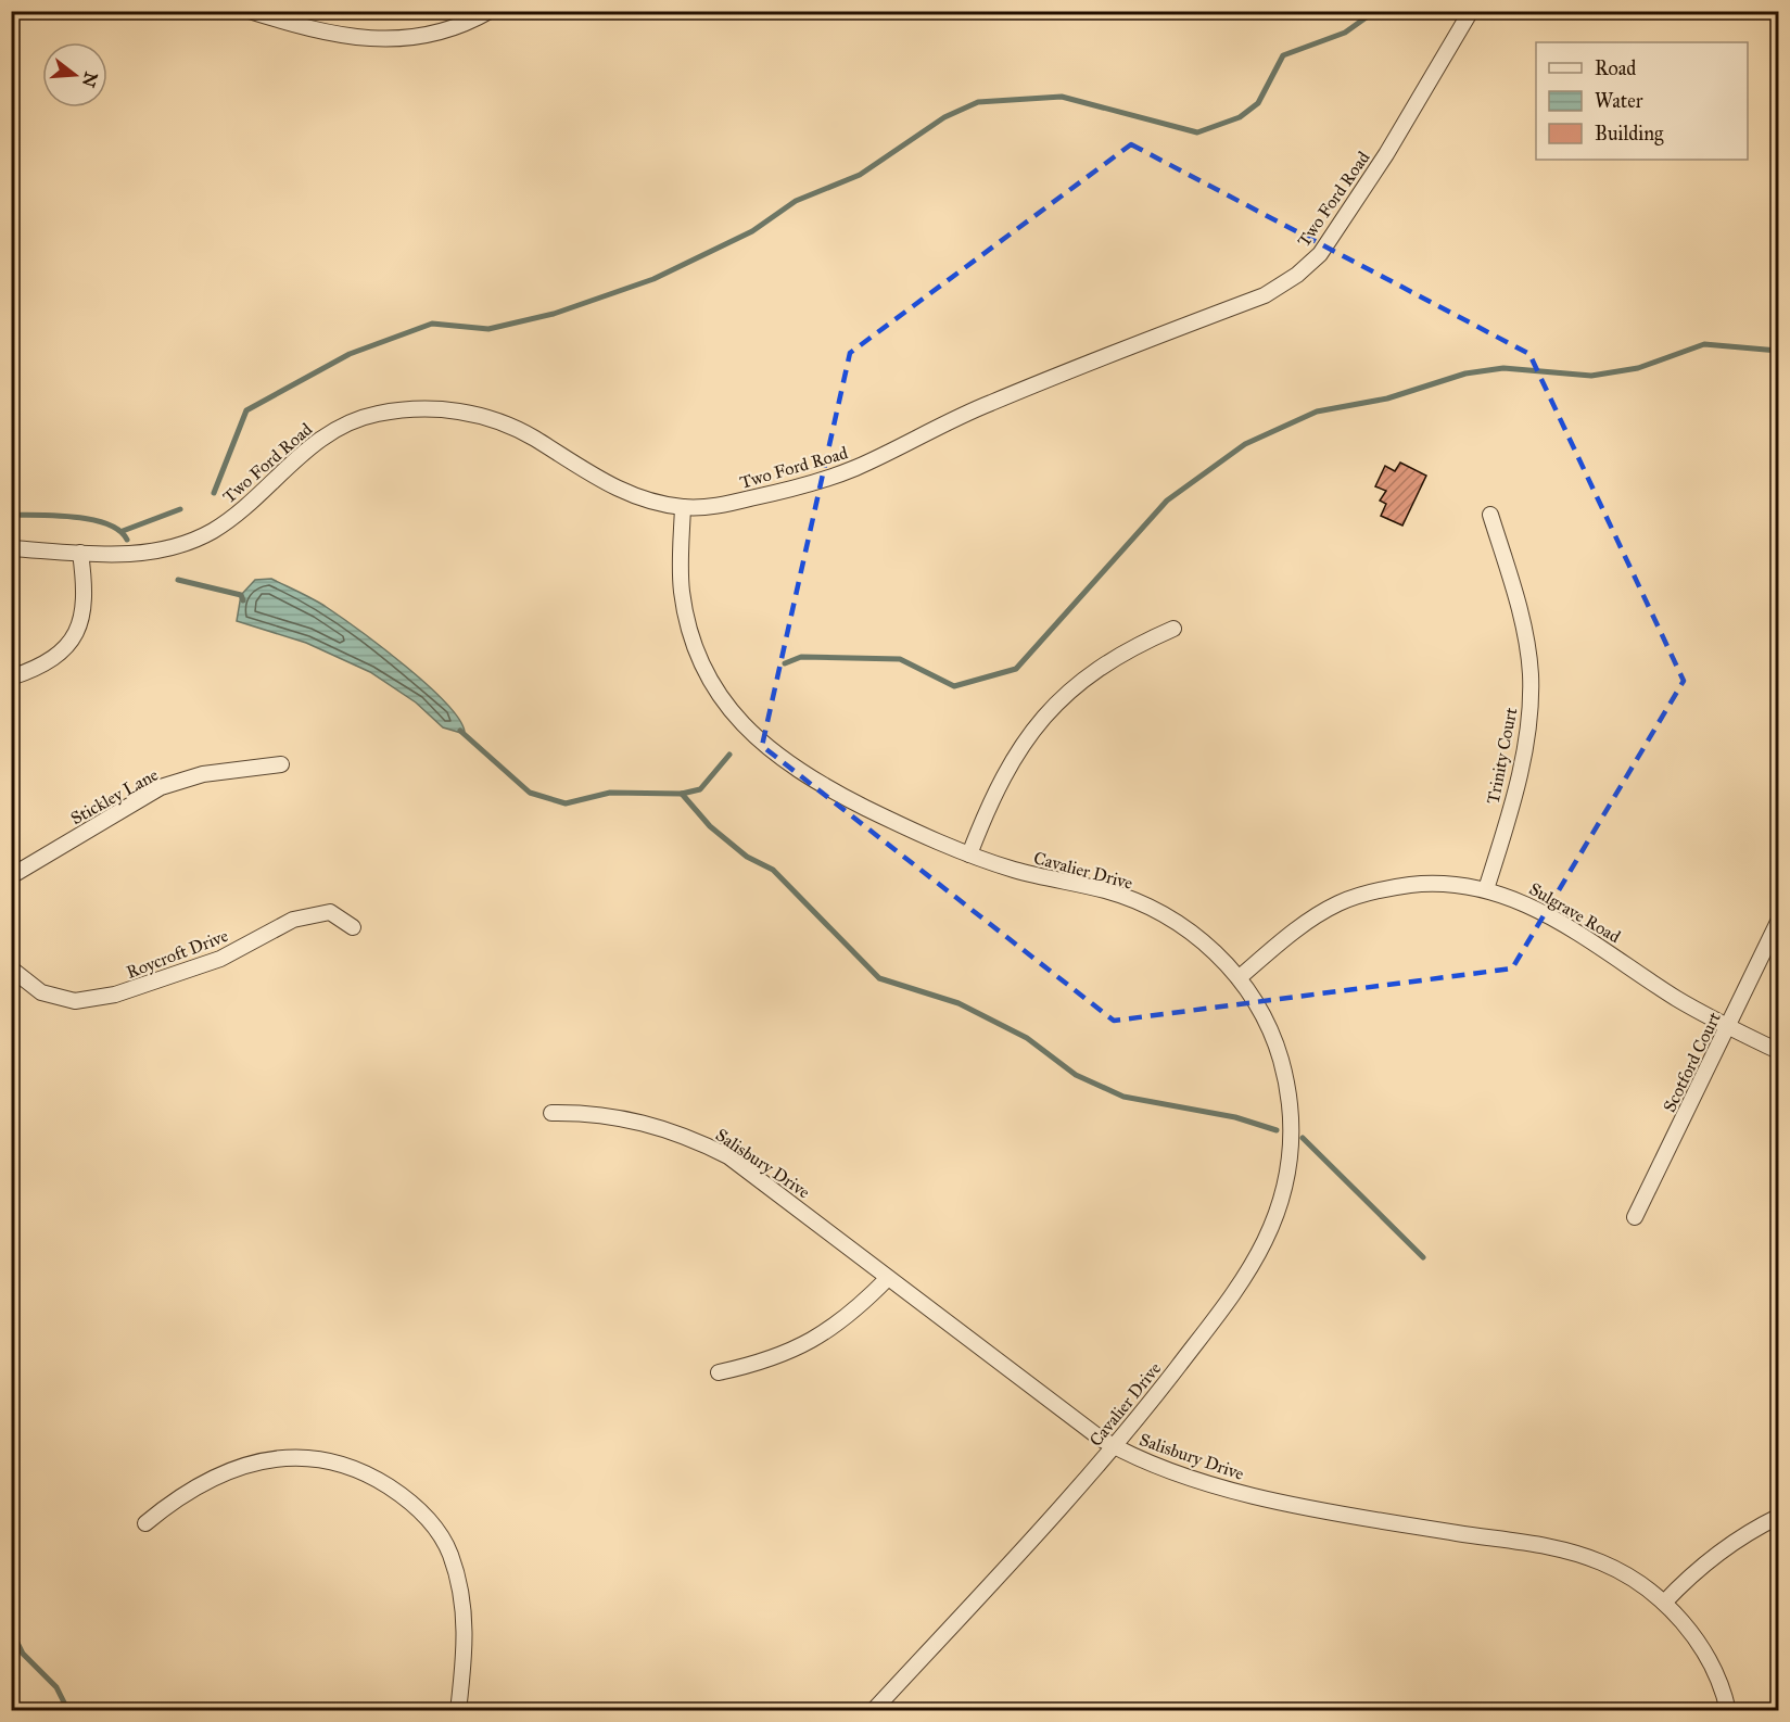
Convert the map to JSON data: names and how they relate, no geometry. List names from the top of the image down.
{
  "streets": {
    "street": [
      "Two Ford Road",
      "Trinity Court",
      "Stickley Lane",
      "Cavalier Drive",
      "Sulgrave Road",
      "Roycroft Drive",
      "Scotford Court",
      "Salisbury Drive"
    ]
  },
  "crossings": [
    ["Two Ford Road", "Cavalier Drive"],
    ["Trinity Court", "Sulgrave Road"],
    ["Cavalier Drive", "Sulgrave Road"],
    ["Cavalier Drive", "Salisbury Drive"],
    ["Sulgrave Road", "Scotford Court"]
  ],
  "legend": ["Road", "Water", "Building"],
  "north": "right"
}
